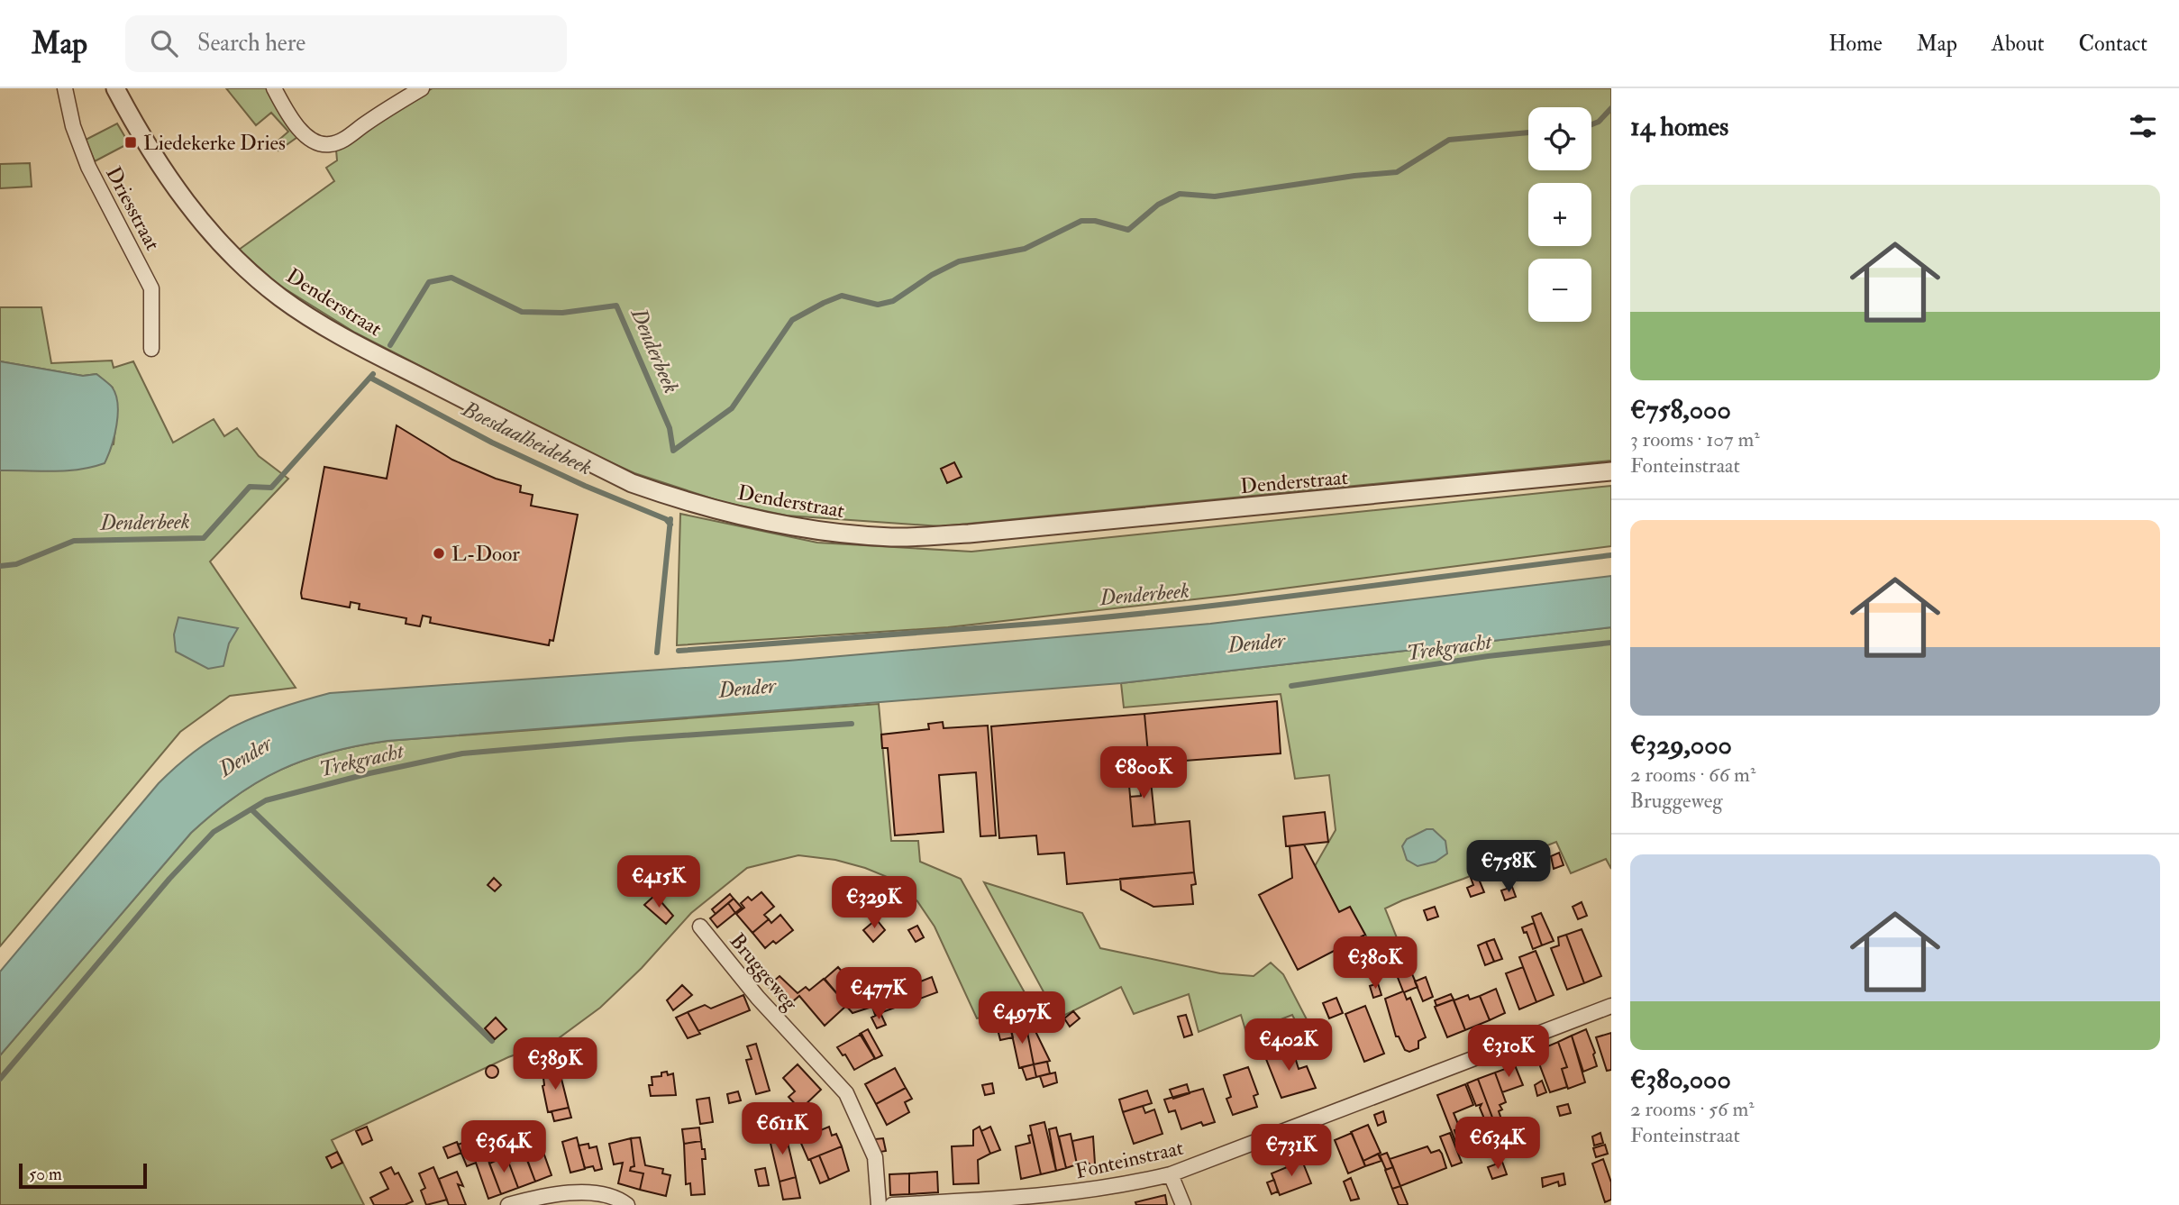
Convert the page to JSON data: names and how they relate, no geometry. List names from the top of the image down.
{
  "streets": {
    "street": [
      "Driesstraat",
      "Denderstraat",
      "Bruggeweg",
      "Fonteinstraat"
    ]
  },
  "water": [
    "Denderbeek",
    "Boesdaalheidebeek",
    "Dender",
    "Trekgracht"
  ],
  "places": {
    "transit": ["Liedekerke Dries"],
    "other": ["L-Door"]
  },
  "scale_bar": "50 m",
  "page": {
    "header": "Map",
    "search": "Search here",
    "nav": [
      "Home",
      "Map",
      "About",
      "Contact"
    ],
    "heading": "14 homes",
    "map_buttons": ["+", "−"],
    "list": [
      {
        "name": "€758,000",
        "note": "3 rooms · 107 m² · Fonteinstraat"
      },
      {
        "name": "€329,000",
        "note": "2 rooms · 66 m² · Bruggeweg"
      },
      {
        "name": "€380,000",
        "note": "2 rooms · 56 m² · Fonteinstraat"
      }
    ],
    "price": [
      "€800K",
      "€758K",
      "€415K",
      "€329K",
      "€380K",
      "€477K",
      "€497K",
      "€402K",
      "€310K",
      "€389K",
      "€611K",
      "€634K",
      "€364K",
      "€731K"
    ],
    "scale": "50 m"
  }
}
